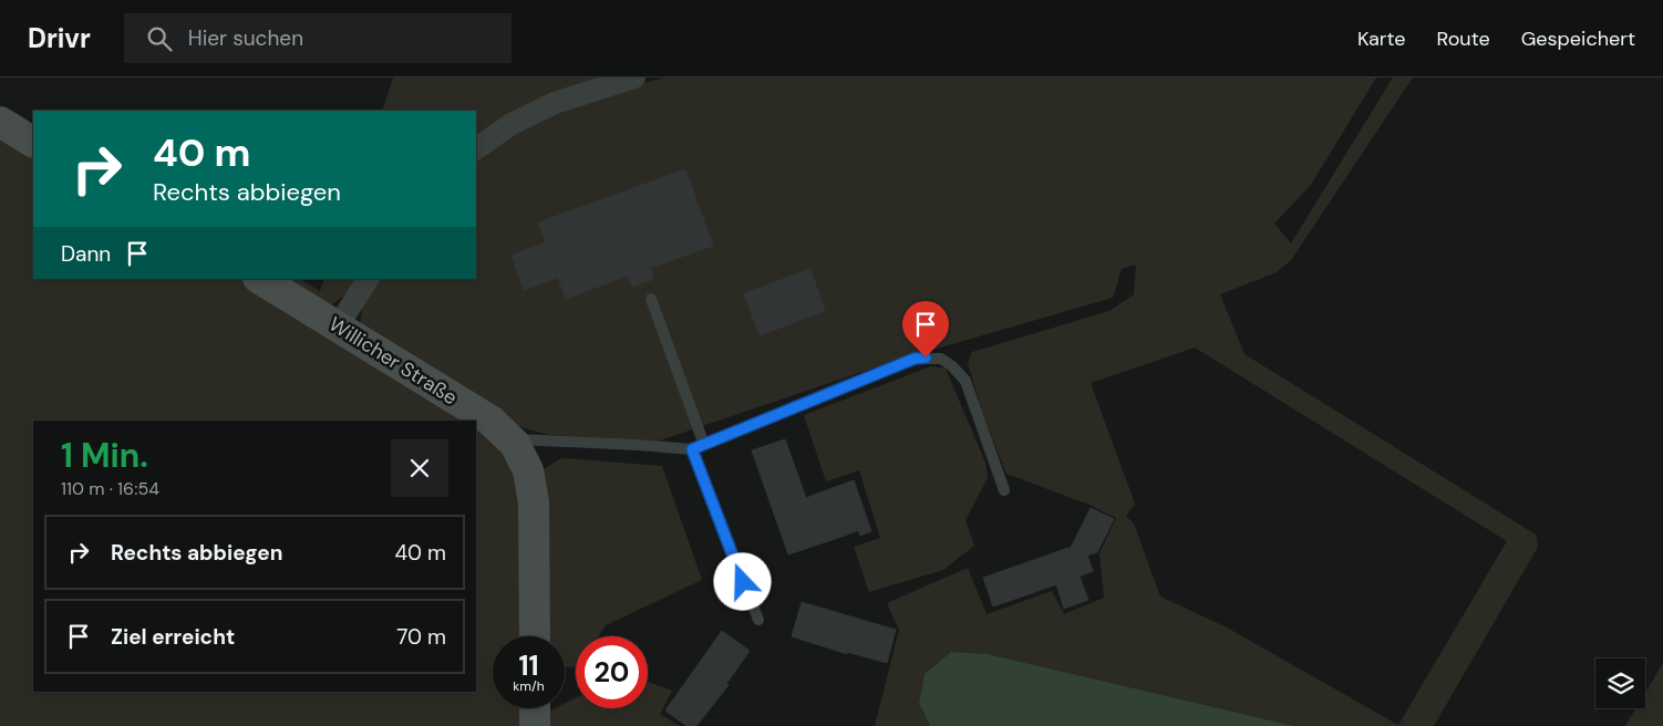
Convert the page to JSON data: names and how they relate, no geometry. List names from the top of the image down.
{
  "streets": {
    "street": ["Willicher Straße"]
  },
  "page": {
    "header": "Drivr",
    "search": "Hier suchen",
    "nav": ["Karte", "Route", "Gespeichert"],
    "turn": ["40 m", "Rechts abbiegen"],
    "then": "Dann",
    "heading": ["1 Min.", "110 m · 16:54"],
    "list": [
      {
        "name": "Rechts abbiegen",
        "value": "40 m"
      },
      {
        "name": "Ziel erreicht",
        "value": "70 m"
      }
    ],
    "speed": "11 km/h",
    "limit": "20"
  }
}
